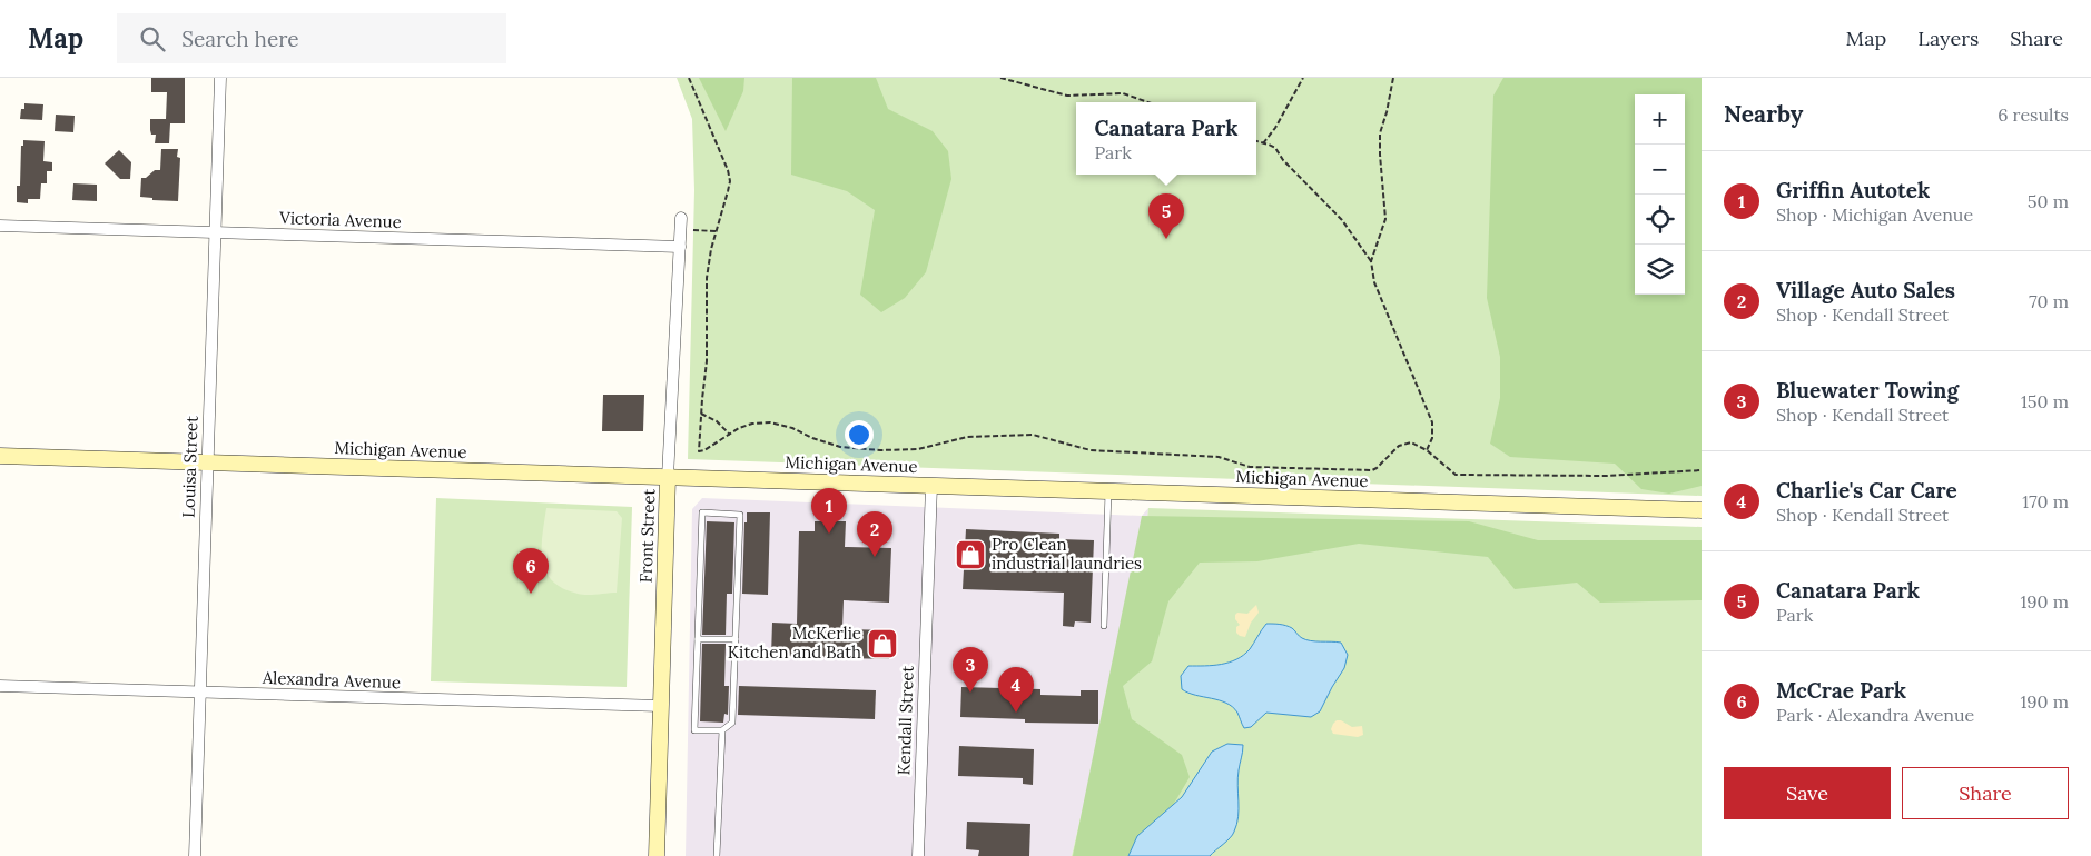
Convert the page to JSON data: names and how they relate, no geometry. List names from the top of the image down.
{
  "streets": {
    "main road": ["Michigan Avenue", "Front Street"],
    "street": [
      "Victoria Avenue",
      "Louisa Street",
      "Alexandra Avenue",
      "Kendall Street"
    ]
  },
  "crossings": [
    ["Victoria Avenue", "Louisa Street"],
    ["Victoria Avenue", "Front Street"],
    ["Michigan Avenue", "Louisa Street"],
    ["Michigan Avenue", "Front Street"],
    ["Michigan Avenue", "Kendall Street"],
    ["Louisa Street", "Alexandra Avenue"],
    ["Front Street", "Alexandra Avenue"]
  ],
  "places": {
    "shop": ["Pro Clean industrial laundries", "McKerlie Kitchen and Bath"]
  },
  "page": {
    "header": "Map",
    "search": "Search here",
    "nav": ["Map", "Layers", "Share"],
    "heading": ["Nearby", "6 results"],
    "map_buttons": ["+", "−"],
    "popup": ["Canatara Park", "Park"],
    "list": [
      {
        "mark": "1",
        "name": "Griffin Autotek",
        "note": "Shop · Michigan Avenue",
        "value": "50 m"
      },
      {
        "mark": "2",
        "name": "Village Auto Sales",
        "note": "Shop · Kendall Street",
        "value": "70 m"
      },
      {
        "mark": "3",
        "name": "Bluewater Towing",
        "note": "Shop · Kendall Street",
        "value": "150 m"
      },
      {
        "mark": "4",
        "name": "Charlie's Car Care",
        "note": "Shop · Kendall Street",
        "value": "170 m"
      },
      {
        "mark": "5",
        "name": "Canatara Park",
        "note": "Park",
        "value": "190 m"
      },
      {
        "mark": "6",
        "name": "McCrae Park",
        "note": "Park · Alexandra Avenue",
        "value": "190 m"
      }
    ],
    "pins": [
      "5",
      "1",
      "2",
      "6",
      "3",
      "4"
    ],
    "buttons": ["Save", "Share"]
  }
}
